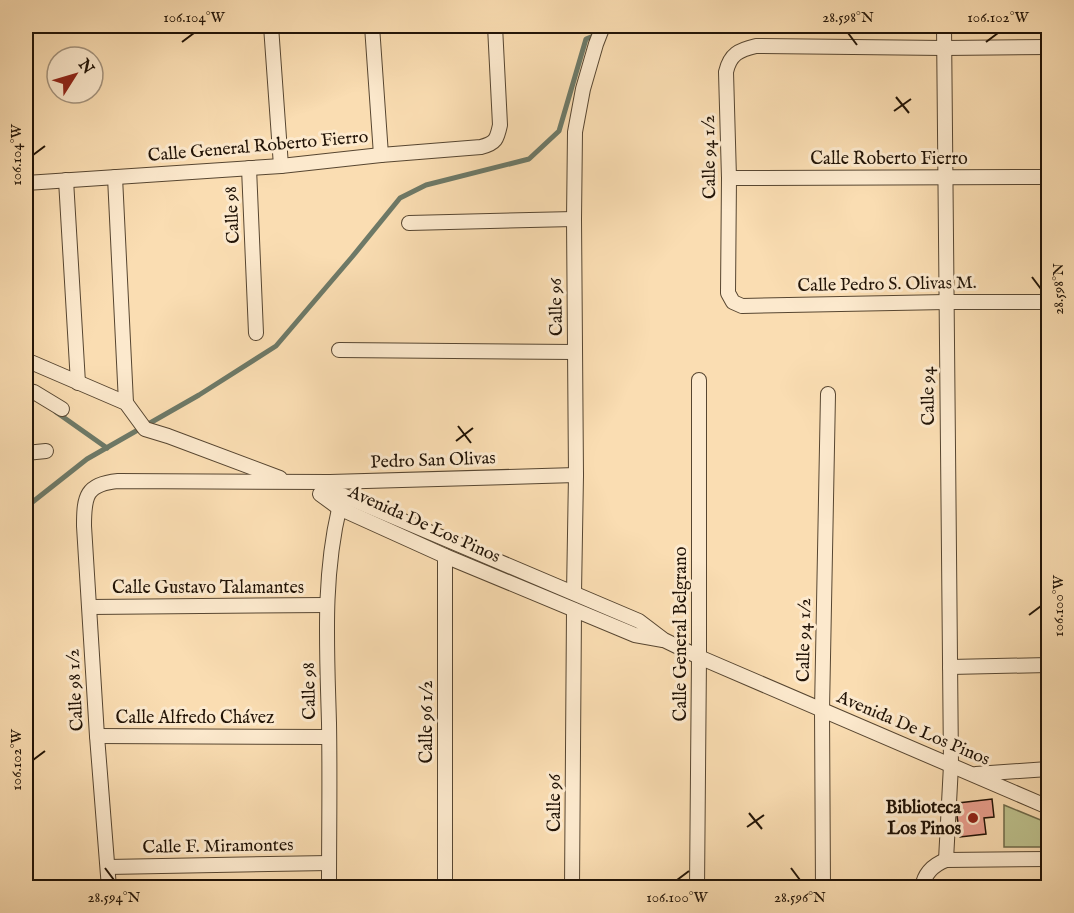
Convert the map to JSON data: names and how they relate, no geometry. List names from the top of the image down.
{
  "streets": {
    "street": [
      "Calle General Roberto Fierro",
      "Calle 94 1/2",
      "Calle Roberto Fierro",
      "Calle 98",
      "Calle Pedro S. Olivas M.",
      "Calle 96",
      "Calle 94",
      "Pedro San Olivas",
      "Avenida De Los Pinos",
      "Calle Gustavo Talamantes",
      "Calle General Belgrano",
      "Calle 98 1/2",
      "Calle Alfredo Chávez",
      "Calle 96 1/2",
      "Calle F. Miramontes"
    ]
  },
  "crossings": [
    ["Calle General Roberto Fierro", "Calle 98"],
    ["Calle 94 1/2", "Calle Roberto Fierro"],
    ["Calle 94 1/2", "Calle Pedro S. Olivas M."],
    ["Calle 94 1/2", "Calle 94"],
    ["Calle 94 1/2", "Avenida De Los Pinos"],
    ["Calle Roberto Fierro", "Calle 94"],
    ["Calle 98", "Pedro San Olivas"],
    ["Calle 98", "Avenida De Los Pinos"],
    ["Calle 98", "Calle Gustavo Talamantes"],
    ["Calle 98", "Calle Alfredo Chávez"],
    ["Calle 98", "Calle F. Miramontes"],
    ["Calle Pedro S. Olivas M.", "Calle 94"],
    ["Calle 96", "Pedro San Olivas"],
    ["Calle 96", "Avenida De Los Pinos"],
    ["Calle 94", "Avenida De Los Pinos"],
    ["Pedro San Olivas", "Avenida De Los Pinos"],
    ["Pedro San Olivas", "Calle 98 1/2"],
    ["Avenida De Los Pinos", "Calle General Belgrano"],
    ["Avenida De Los Pinos", "Calle 96 1/2"],
    ["Calle Gustavo Talamantes", "Calle 98 1/2"],
    ["Calle 98 1/2", "Calle Alfredo Chávez"],
    ["Calle 98 1/2", "Calle F. Miramontes"]
  ],
  "places": ["Biblioteca Los Pinos"],
  "north": "top right",
  "coordinates": [
    "106.104°W",
    "28.598°N",
    "106.102°W",
    "106.100°W",
    "28.594°N",
    "28.596°N"
  ]
}
